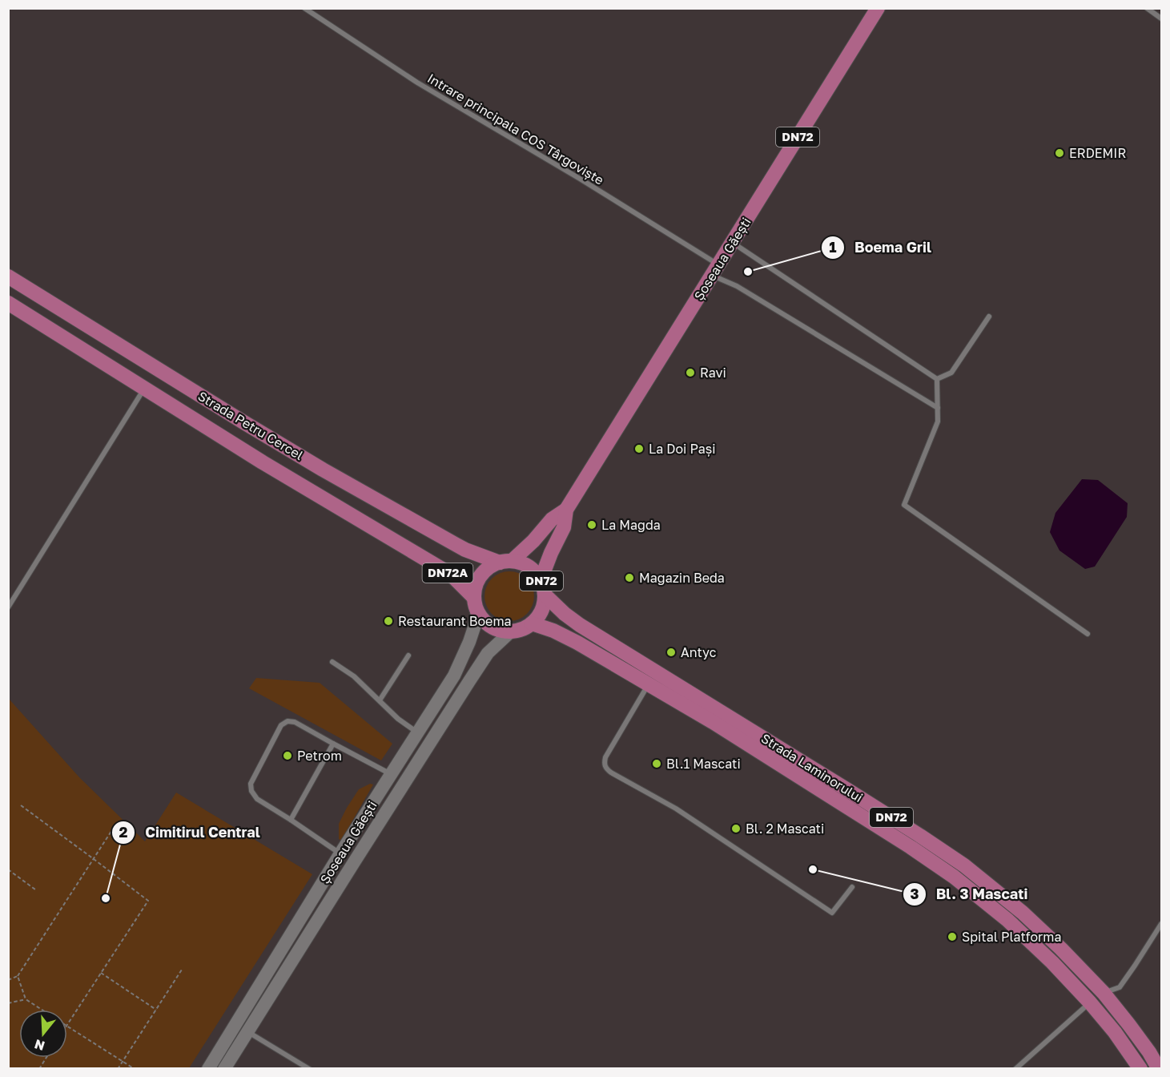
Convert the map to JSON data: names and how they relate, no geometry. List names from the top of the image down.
{
  "streets": {
    "main road": [
      "DN72",
      "Șoseaua Găești",
      "Strada Petru Cercel",
      "DN72A",
      "Strada Laminorului"
    ],
    "lane": ["Intrare principala COS Târgoviște"]
  },
  "crossings": [
    ["Intrare principala COS Târgoviște", "Șoseaua Găești"],
    ["DN72", "Șoseaua Găești"],
    ["DN72", "Strada Petru Cercel"],
    ["DN72", "Strada Laminorului"],
    ["Șoseaua Găești", "Strada Petru Cercel"],
    ["Șoseaua Găești", "Strada Laminorului"],
    ["Strada Petru Cercel", "Strada Laminorului"]
  ],
  "places": [
    "ERDEMIR",
    "Boema Gril",
    "Ravi",
    "La Doi Pași",
    "La Magda",
    "Magazin Beda",
    "Restaurant Boema",
    "Antyc",
    "Petrom",
    "Bl.1 Mascati",
    "Bl. 2 Mascati",
    "Bl. 3 Mascati",
    "Cimitirul Central",
    "Spital Platforma"
  ],
  "north": "bottom"
}
